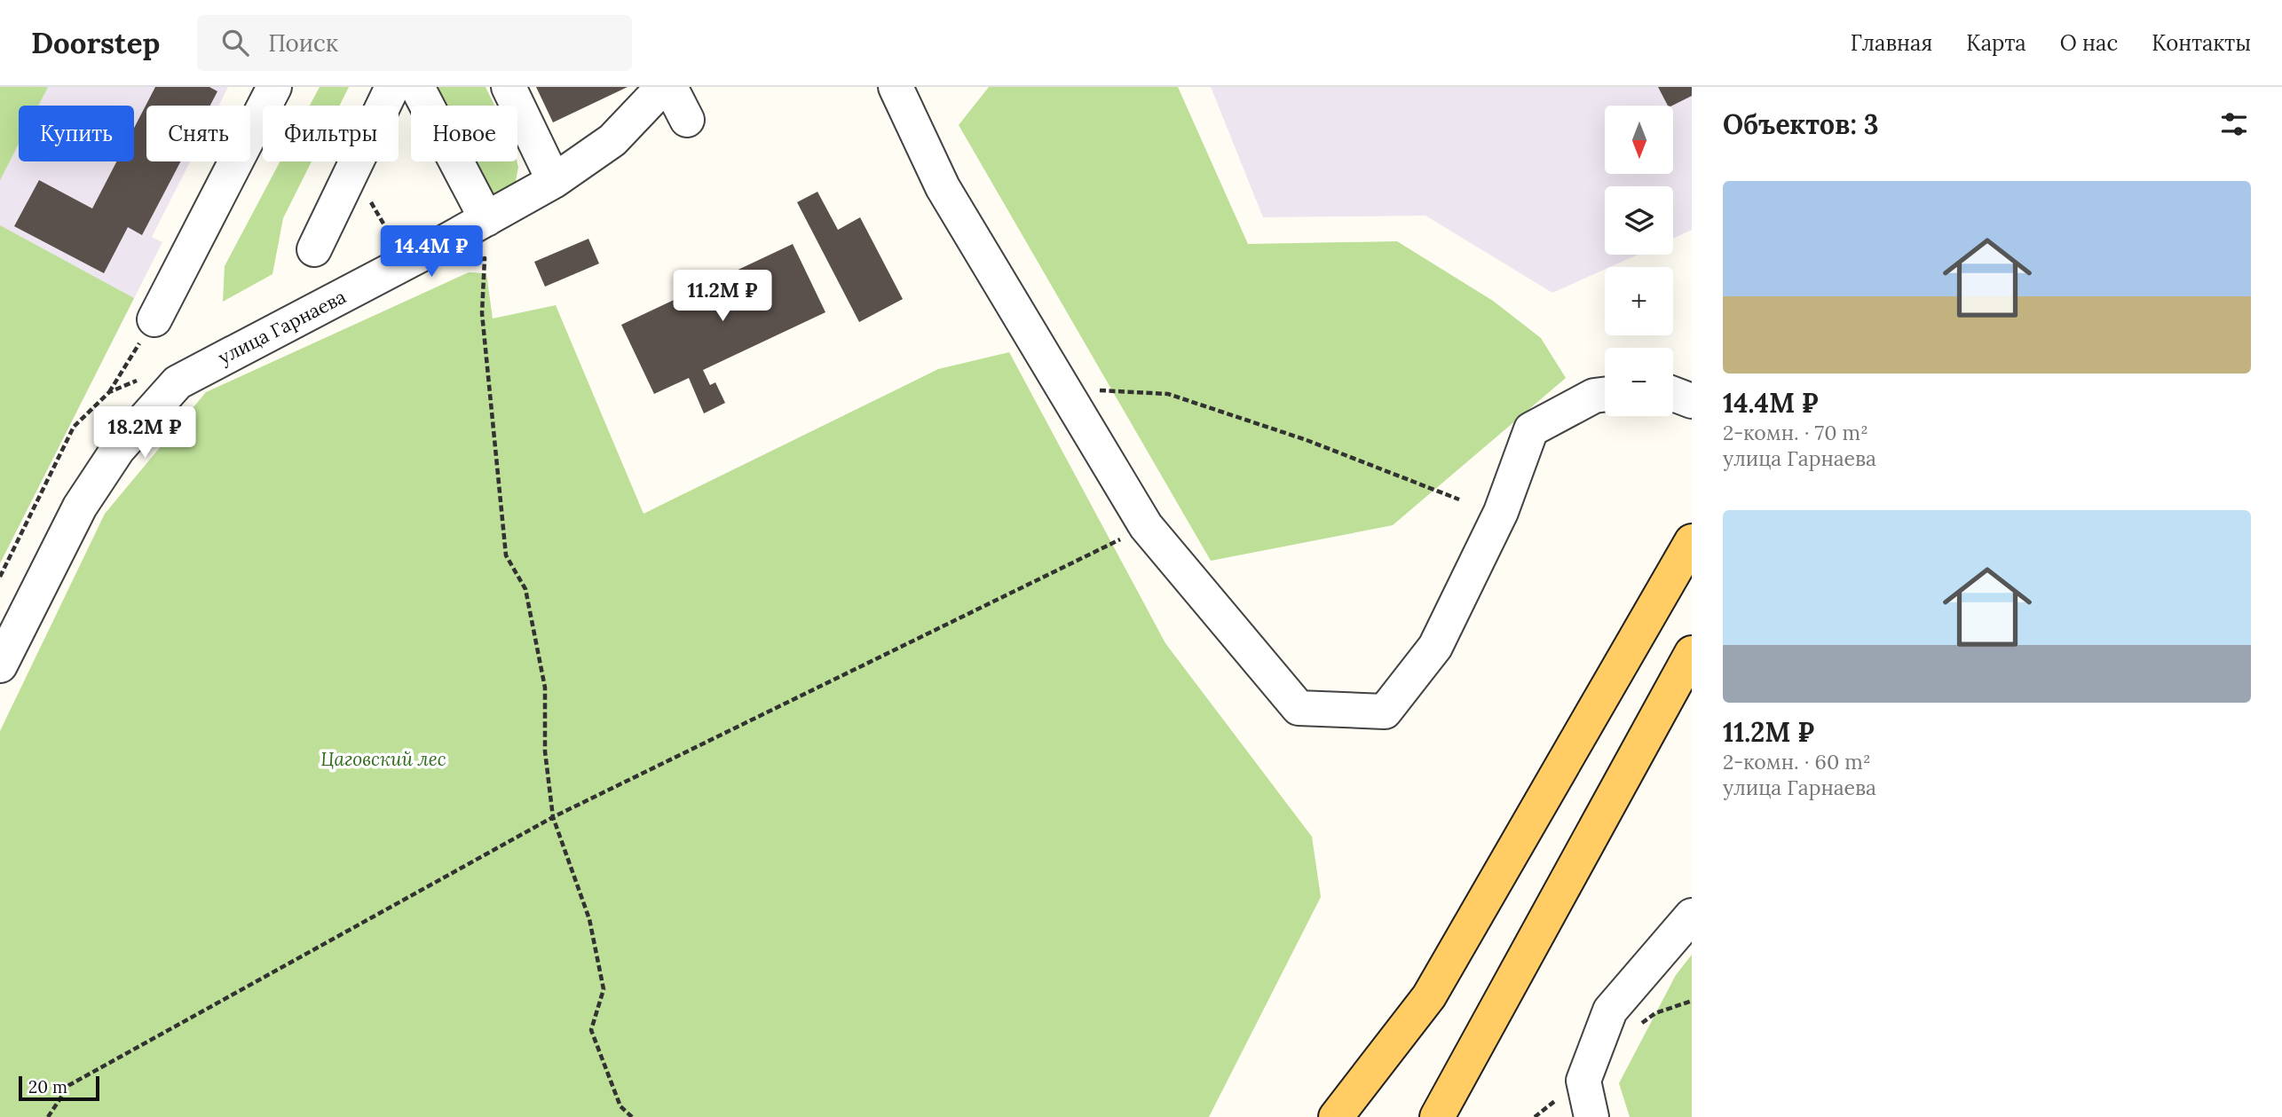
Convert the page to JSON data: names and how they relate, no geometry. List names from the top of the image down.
{
  "streets": {
    "street": ["улица Гарнаева"]
  },
  "parks": ["Цаговский лес"],
  "scale_bar": "20 m",
  "north": "bottom",
  "page": {
    "header": "Doorstep",
    "search": "Поиск",
    "nav": [
      "Главная",
      "Карта",
      "О нас",
      "Контакты"
    ],
    "heading": "Объектов: 3",
    "map_buttons": ["+", "−"],
    "chip": [
      "Купить",
      "Снять",
      "Фильтры",
      "Новое"
    ],
    "list": [
      {
        "name": "14.4M ₽",
        "note": "2-комн. · 70 m² · улица Гарнаева"
      },
      {
        "name": "11.2M ₽",
        "note": "2-комн. · 60 m² · улица Гарнаева"
      }
    ],
    "price": ["14.4M ₽", "11.2M ₽", "18.2M ₽"],
    "scale": "20 m"
  }
}
